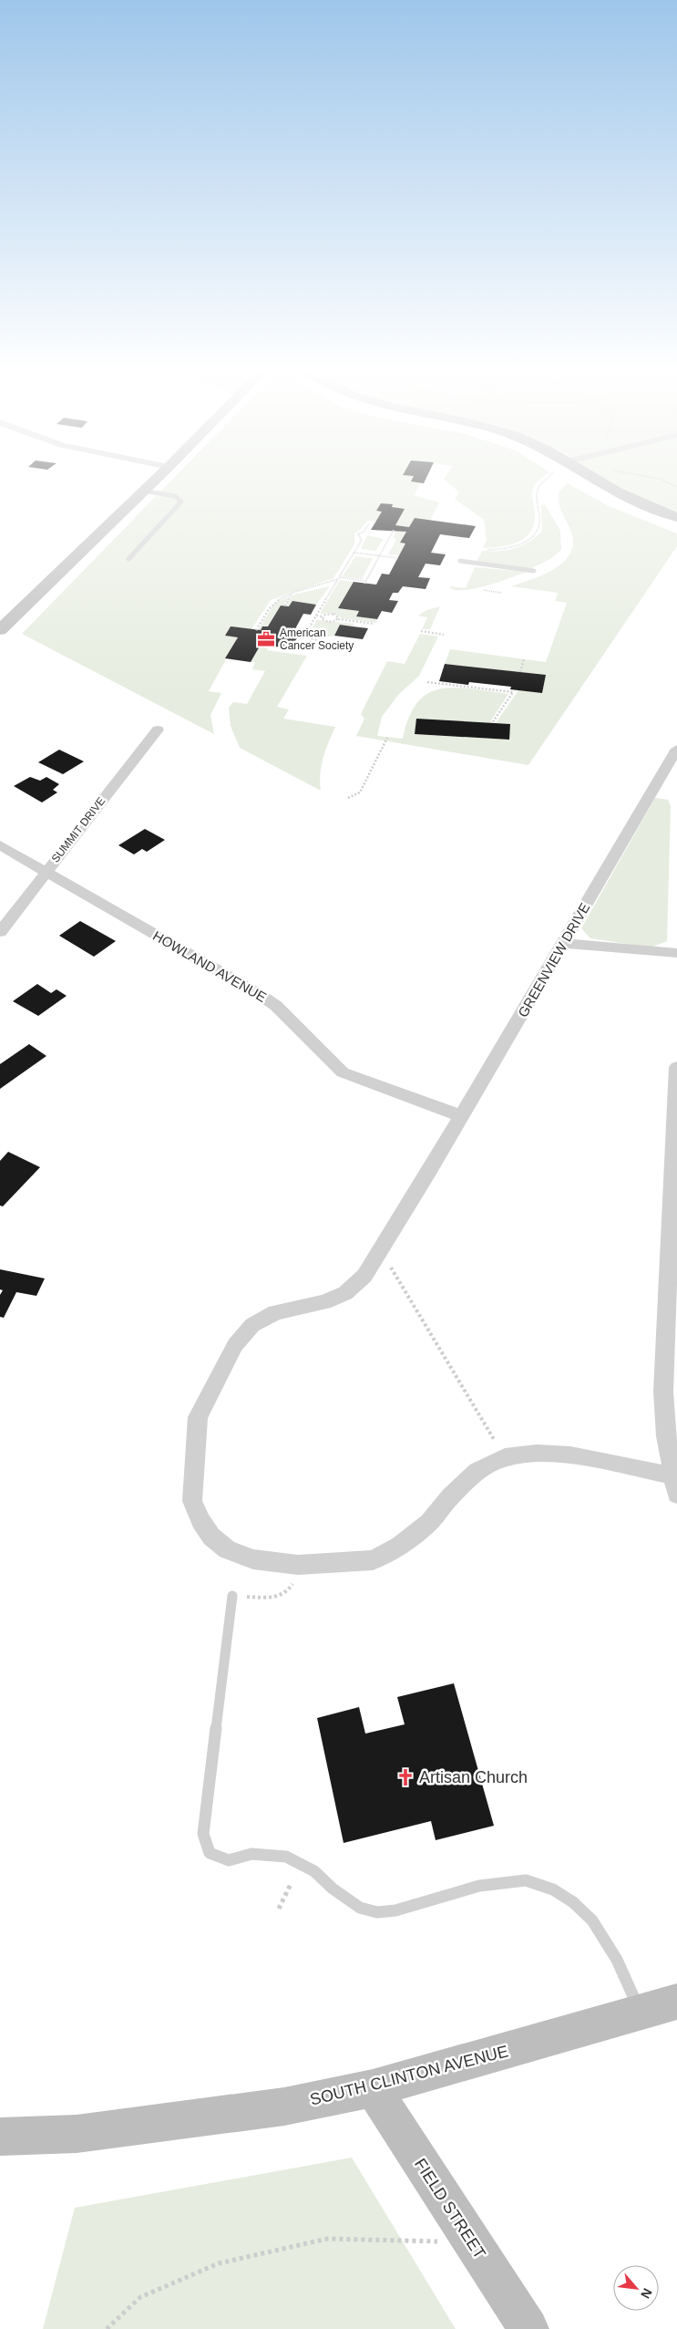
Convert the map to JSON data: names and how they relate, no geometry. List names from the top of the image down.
{
  "streets": {
    "street": [
      "SUMMIT DRIVE",
      "GREENVIEW DRIVE",
      "HOWLAND AVENUE",
      "SOUTH CLINTON AVENUE",
      "FIELD STREET"
    ]
  },
  "crossings": [
    ["SUMMIT DRIVE", "HOWLAND AVENUE"],
    ["GREENVIEW DRIVE", "HOWLAND AVENUE"],
    ["SOUTH CLINTON AVENUE", "FIELD STREET"]
  ],
  "places": {
    "office": ["American Cancer Society"],
    "church": ["Artisan Church"]
  },
  "north": "bottom right"
}
